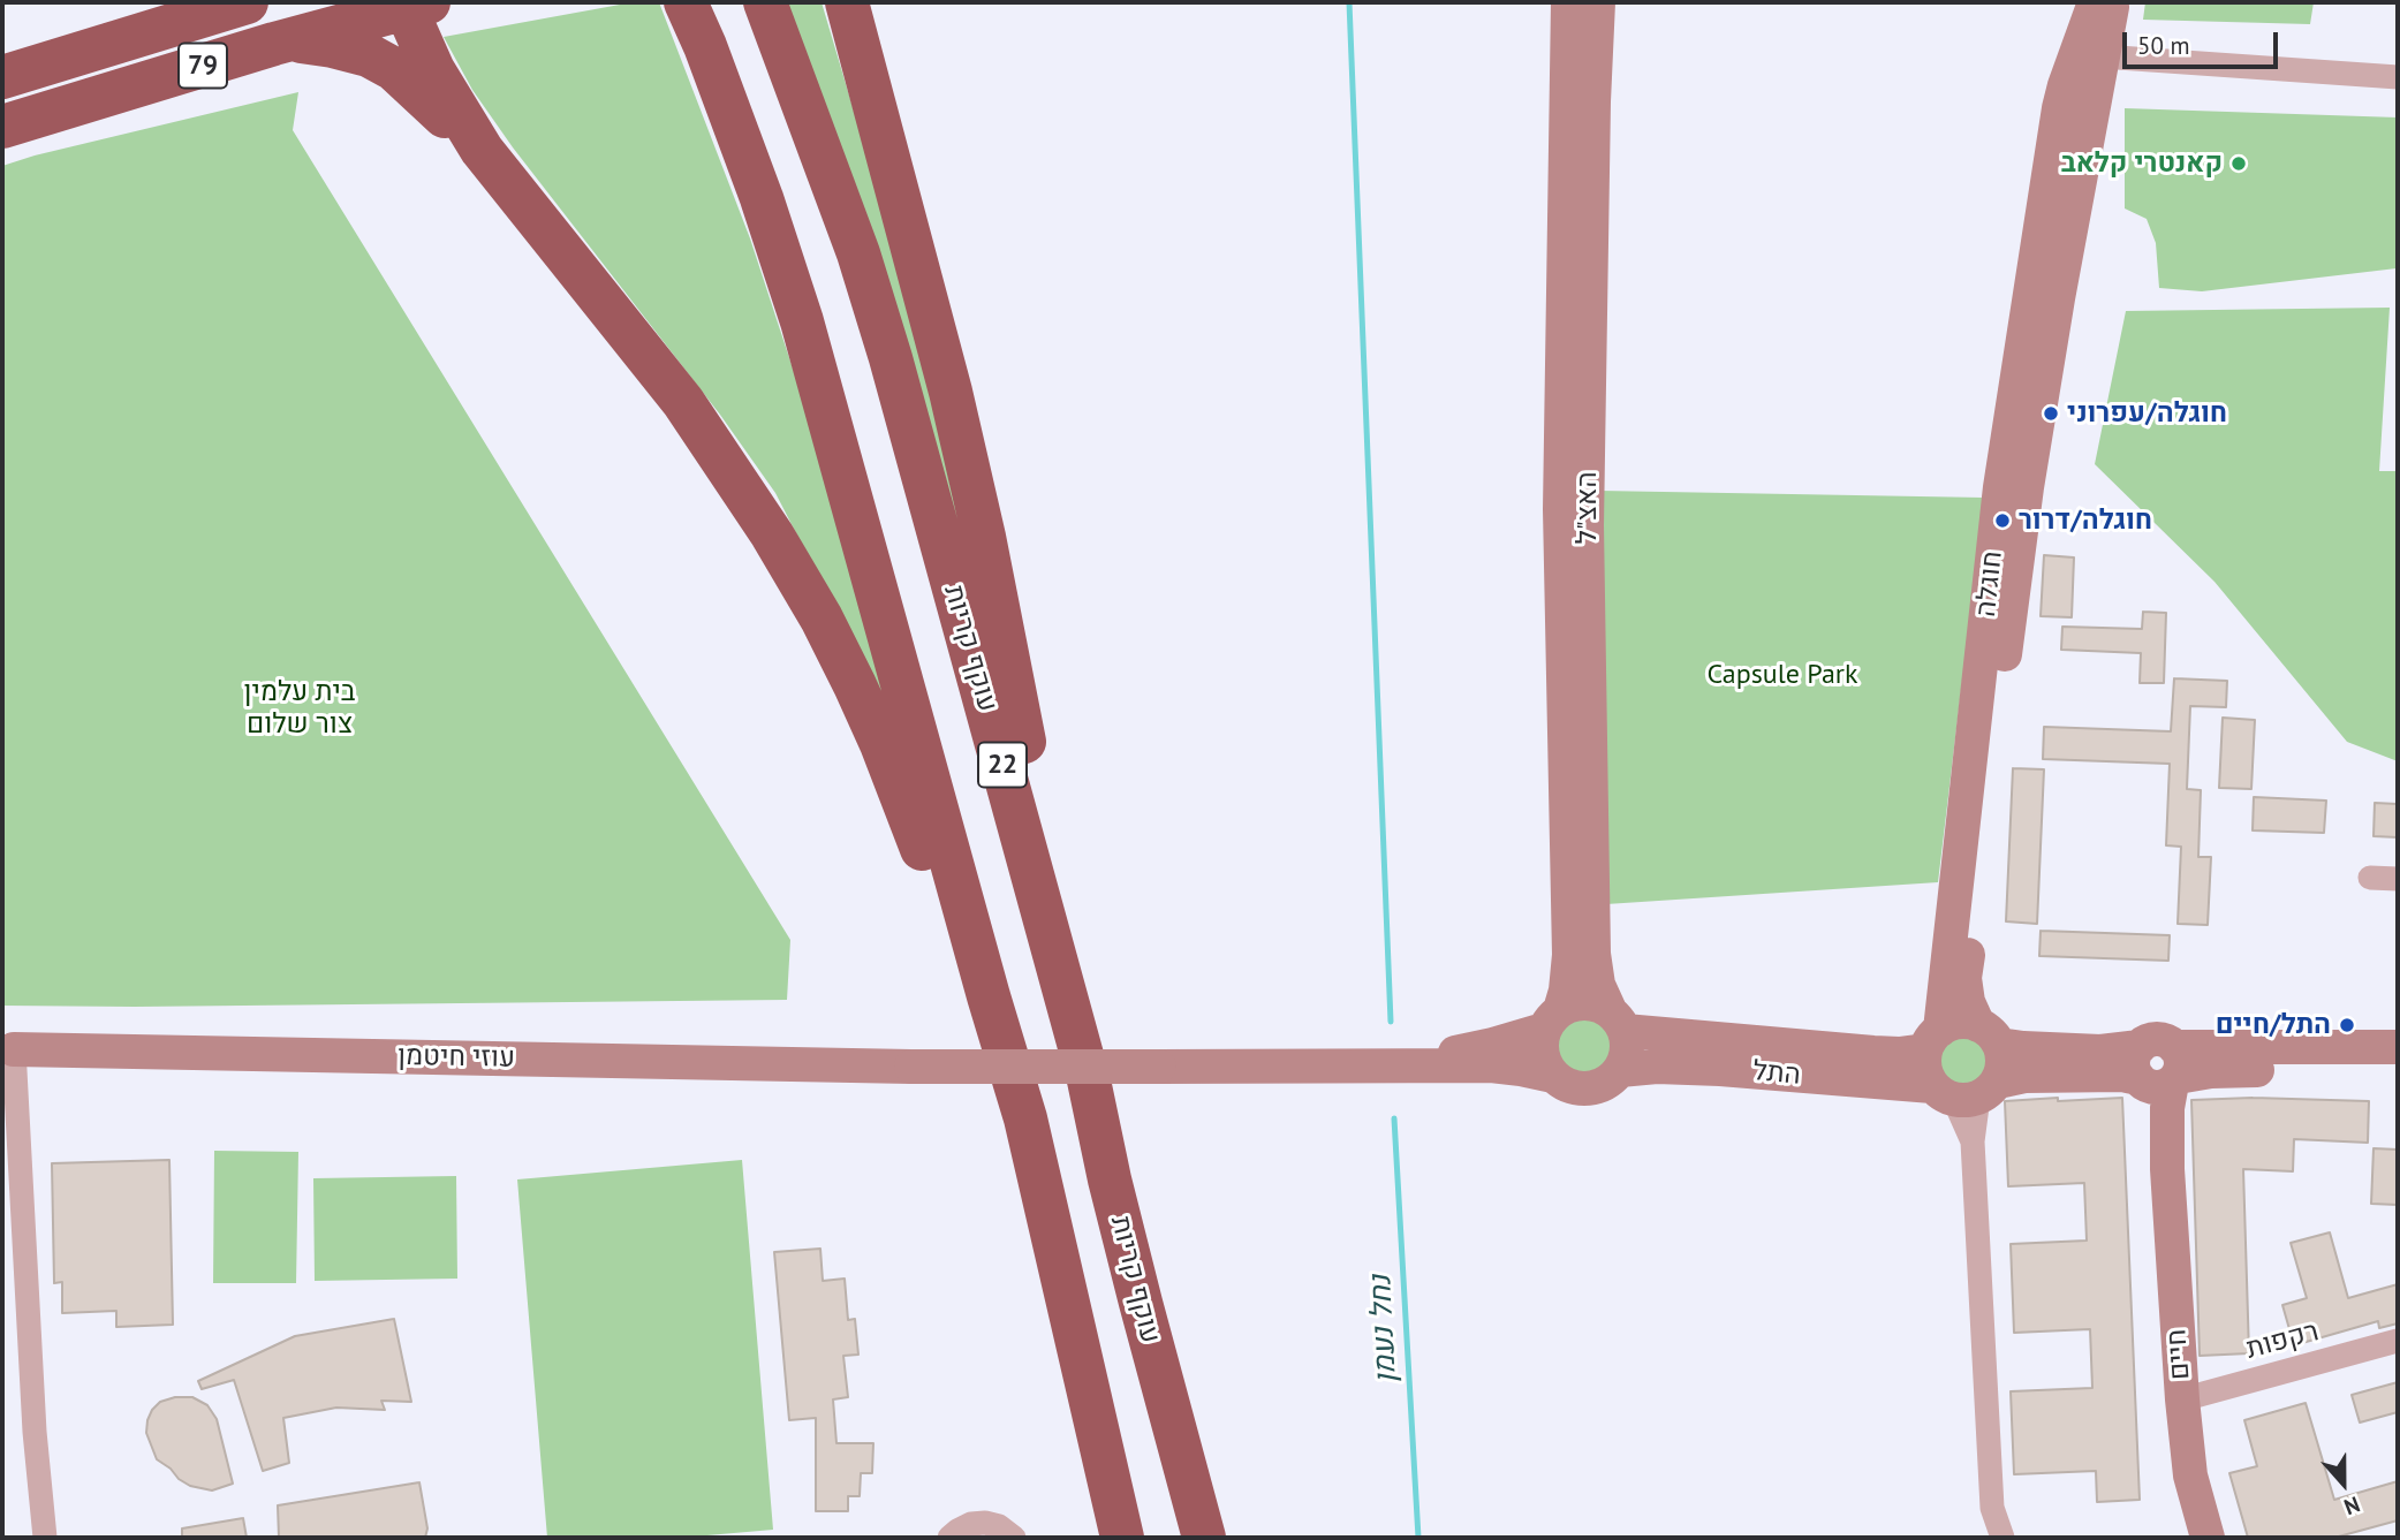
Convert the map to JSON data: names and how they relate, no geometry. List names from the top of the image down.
{
  "streets": {
    "highway": ["79", "עוקף קריות", "22"],
    "street": [
      "האצ\"ל",
      "חוגלה",
      "עוזי חיטמן",
      "התל",
      "רקפות",
      "חיים"
    ]
  },
  "crossings": [
    ["האצ\"ל", "התל"],
    ["חוגלה", "התל"],
    ["התל", "חיים"],
    ["רקפות", "חיים"]
  ],
  "water": ["נחל נעמן"],
  "parks": ["Capsule Park", "בית עלמין צור שלום"],
  "places": [
    "קאנטרי קלאב",
    "חוגלה/עפרוני",
    "חוגלה/דרור",
    "התל/חיים"
  ],
  "scale_bar": "50 m",
  "north": "bottom"
}
